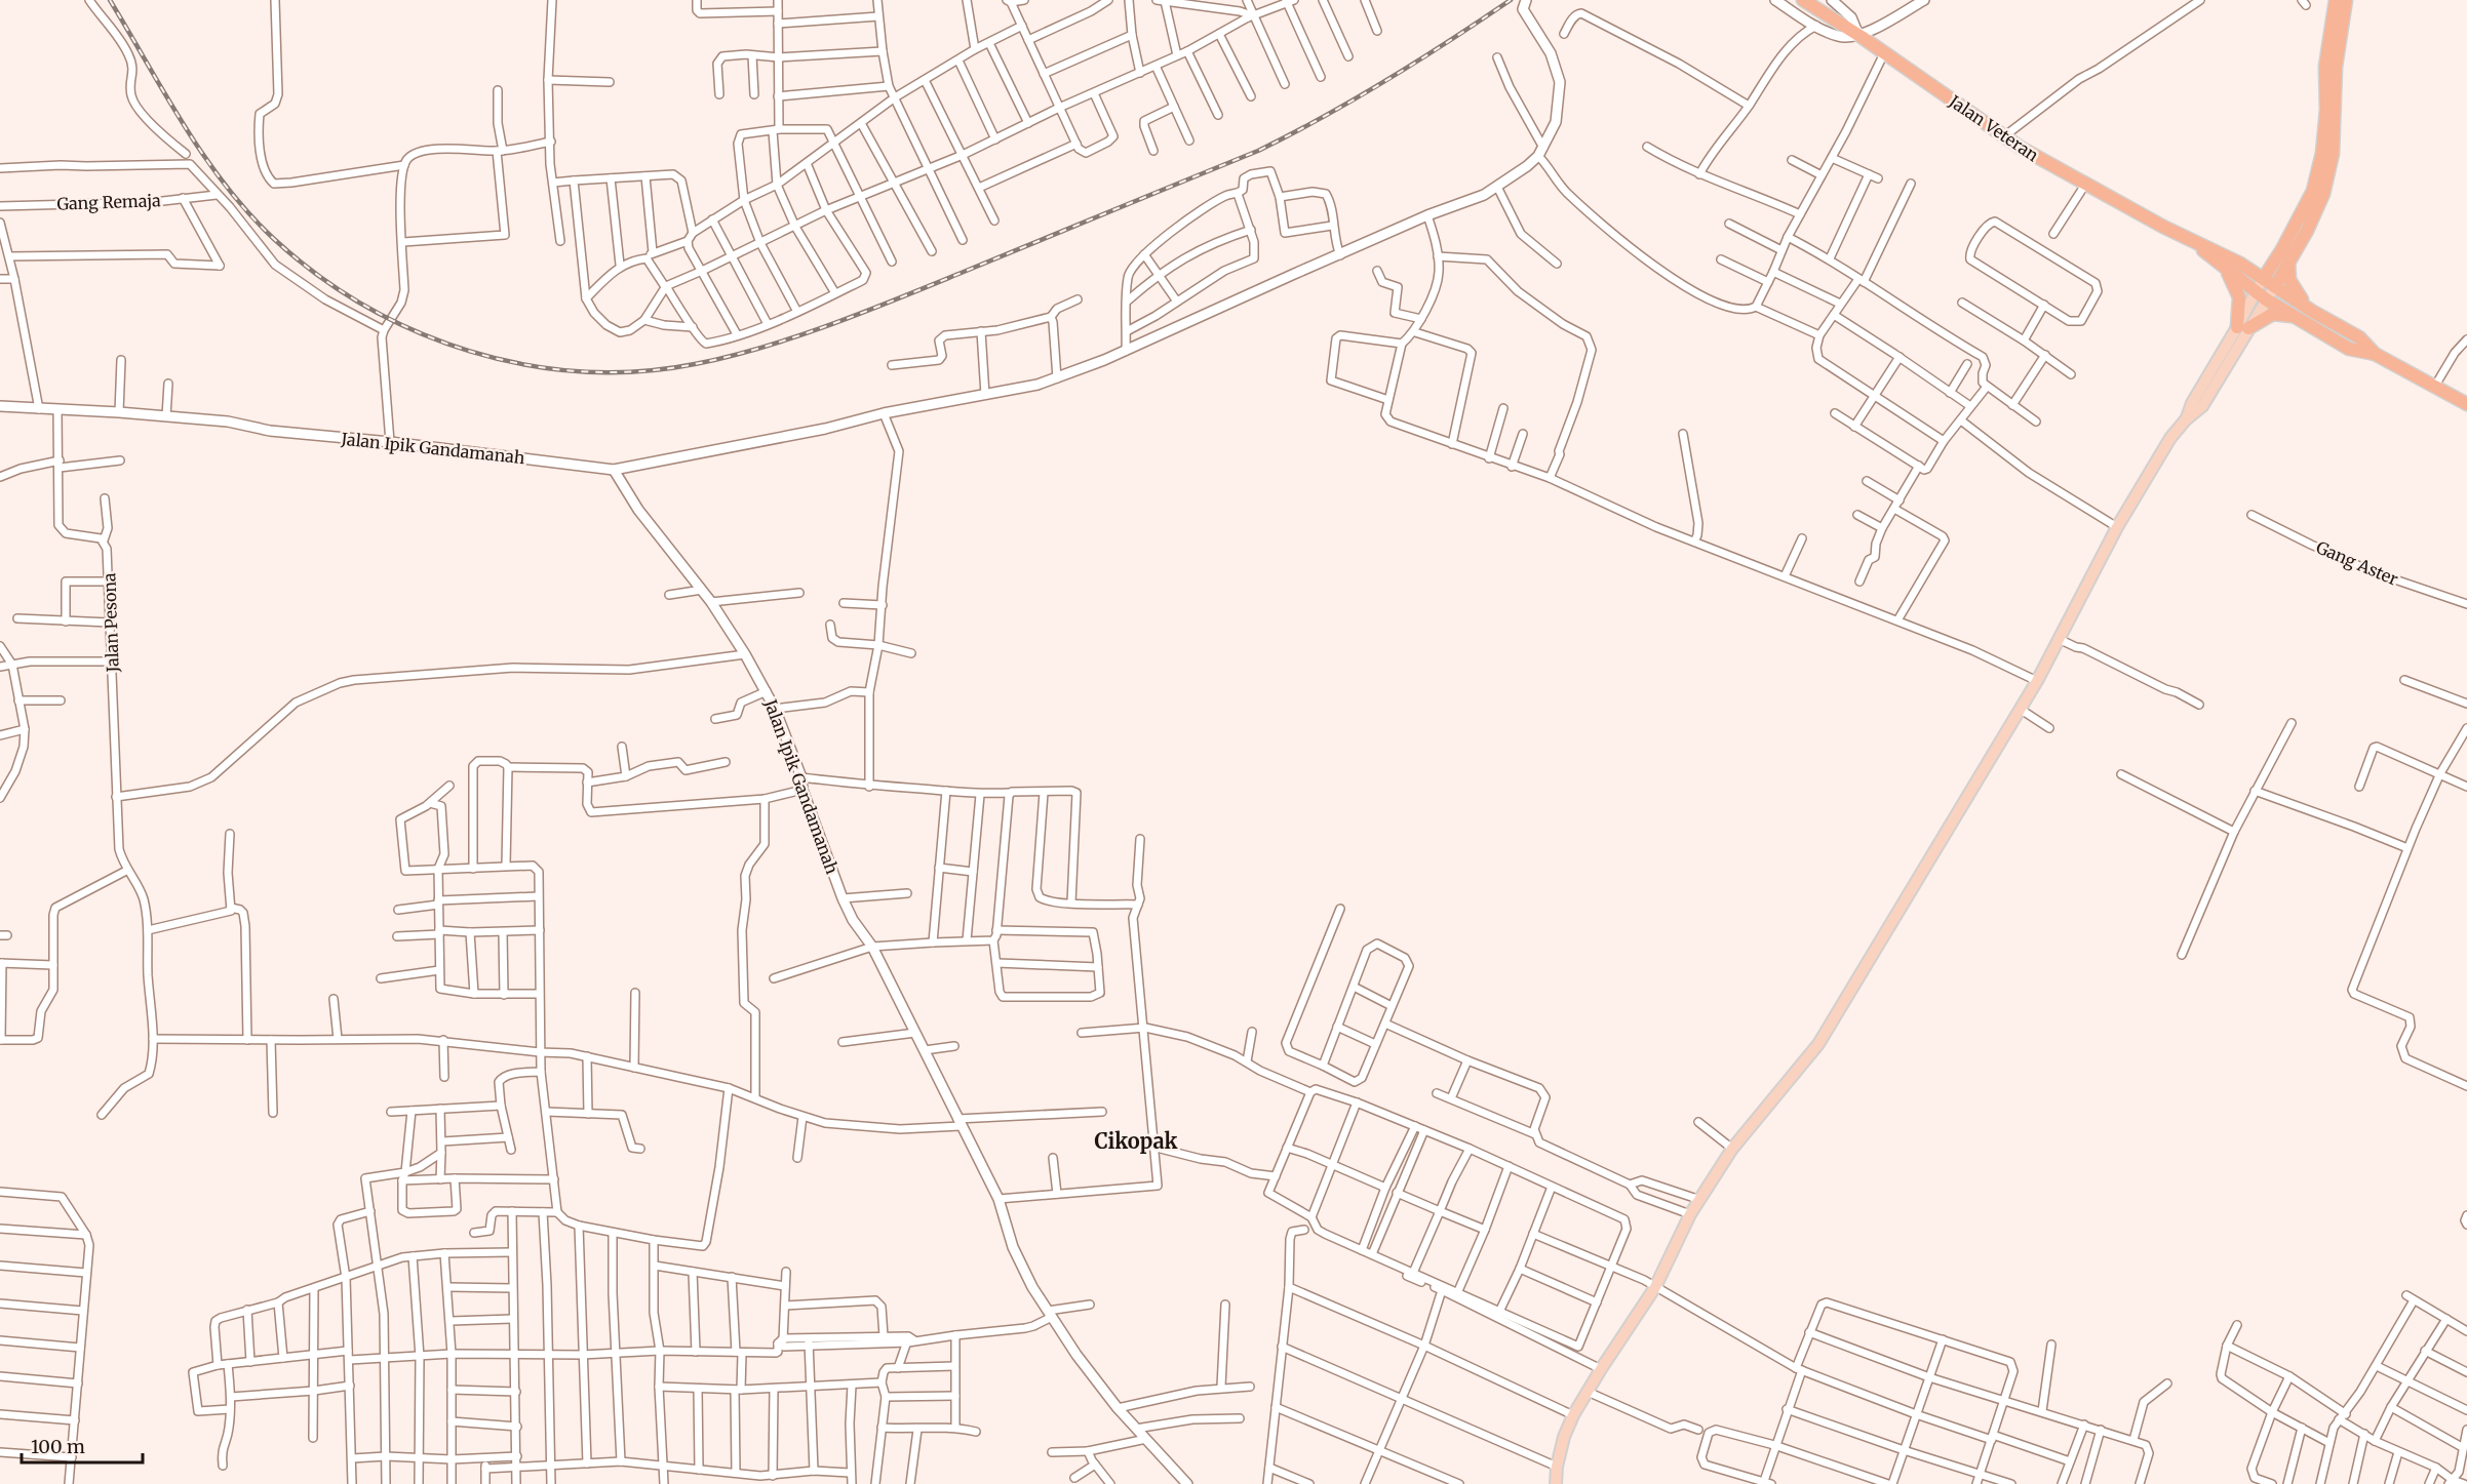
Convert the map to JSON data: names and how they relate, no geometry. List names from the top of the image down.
{
  "streets": {
    "highway": ["Jalan Veteran"],
    "street": [
      "Gang Remaja",
      "Jalan Ipik Gandamanah",
      "Gang Aster",
      "Jalan Pesona"
    ]
  },
  "districts": ["Cikopak"],
  "scale_bar": "100 m"
}
